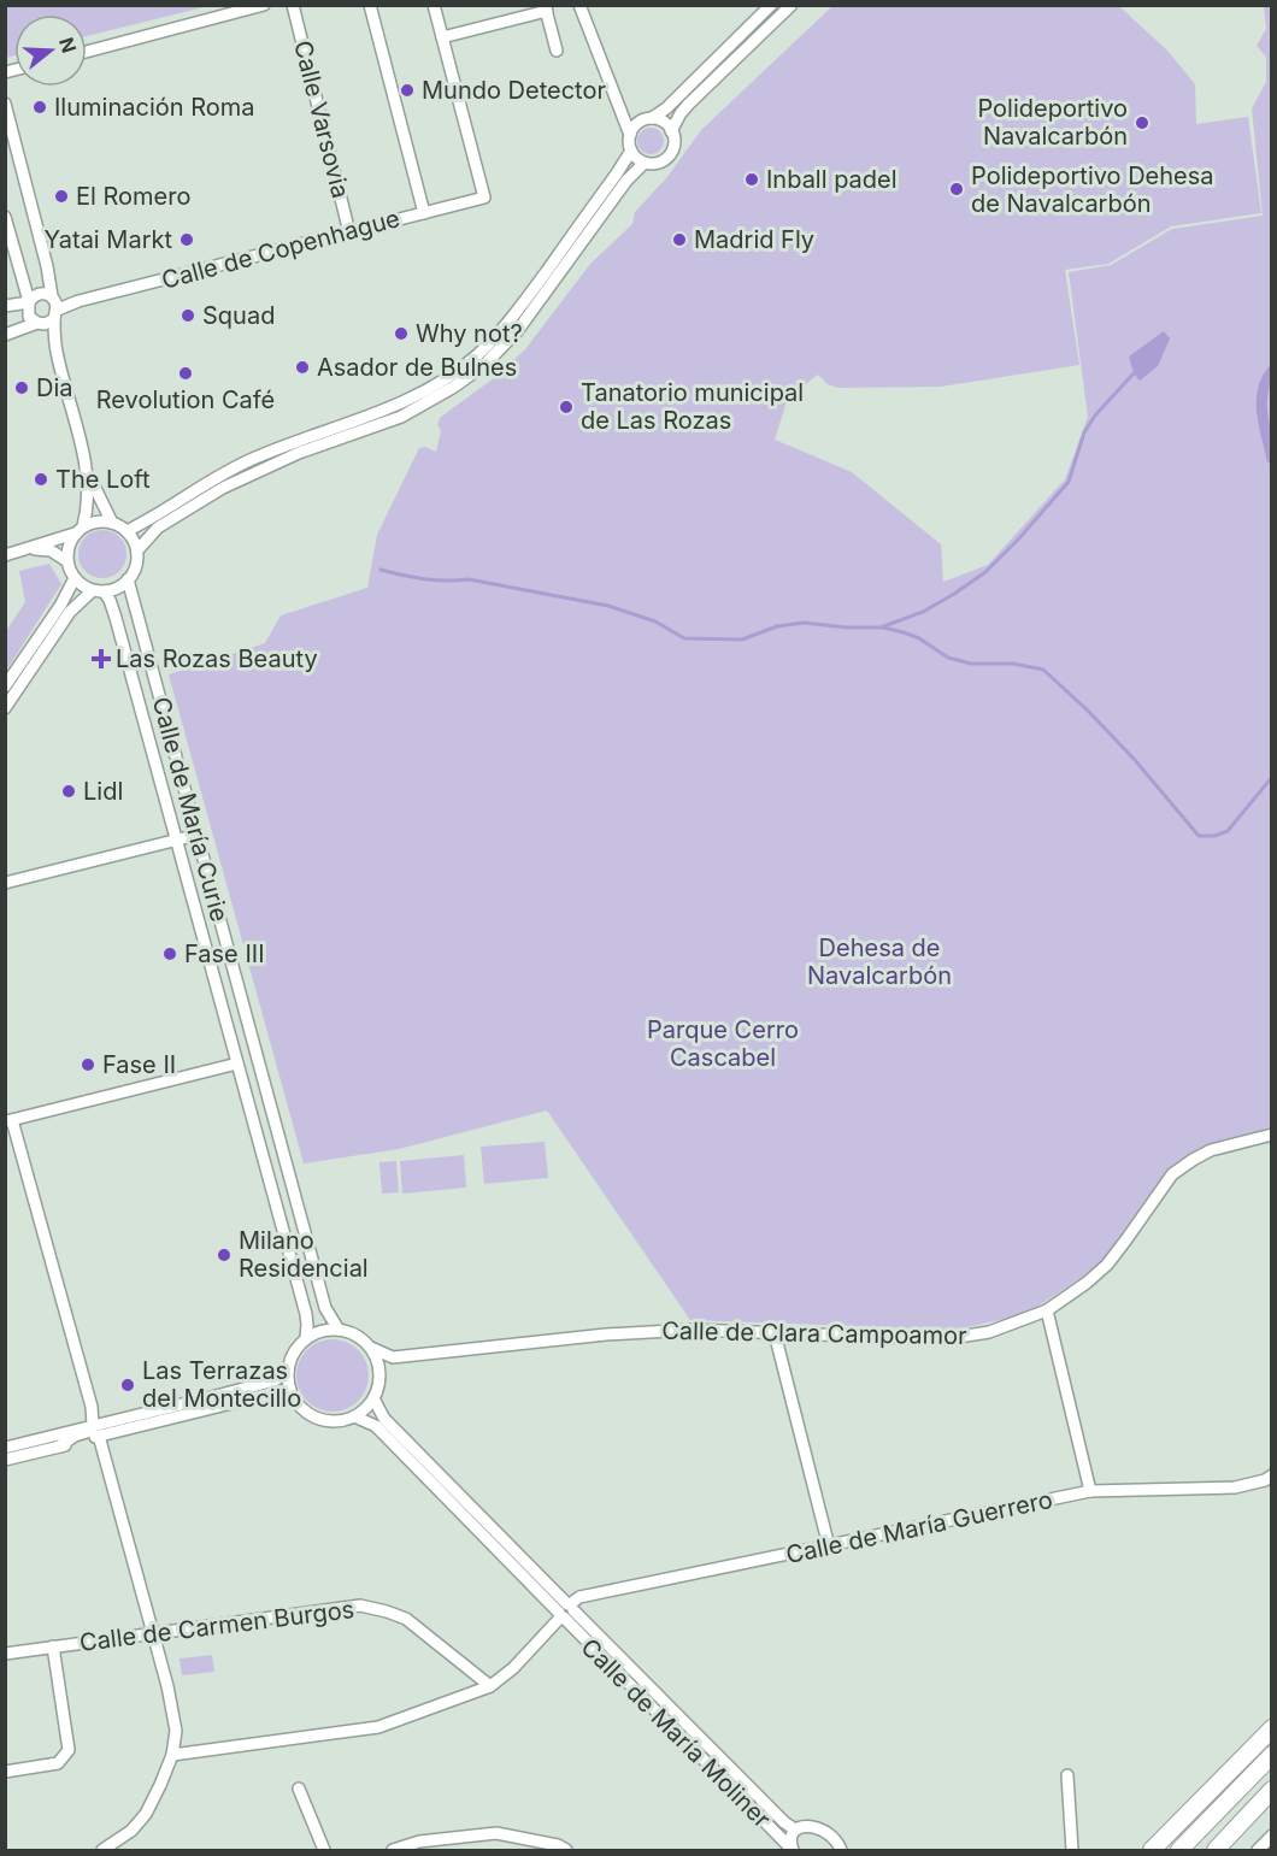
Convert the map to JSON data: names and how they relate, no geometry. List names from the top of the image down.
{
  "streets": {
    "street": [
      "Calle Varsovia",
      "Calle de Copenhague",
      "Calle de María Curie",
      "Calle de Clara Campoamor",
      "Calle de María Guerrero",
      "Calle de Carmen Burgos",
      "Calle de María Moliner"
    ]
  },
  "crossings": [
    ["Calle Varsovia", "Calle de Copenhague"],
    ["Calle de María Curie", "Calle de María Moliner"],
    ["Calle de María Guerrero", "Calle de María Moliner"]
  ],
  "parks": ["Dehesa de Navalcarbón", "Parque Cerro Cascabel"],
  "places": {
    "other": [
      "Mundo Detector",
      "Iluminación Roma",
      "Polideportivo Navalcarbón",
      "Inball padel",
      "Polideportivo Dehesa de Navalcarbón",
      "El Romero",
      "Yatai Markt",
      "Madrid Fly",
      "Squad",
      "Why not?",
      "Asador de Bulnes",
      "Revolution Café",
      "Dia",
      "Tanatorio municipal de Las Rozas",
      "The Loft",
      "Lidl",
      "Fase III",
      "Fase II",
      "Milano Residencial",
      "Las Terrazas del Montecillo"
    ],
    "health": ["Las Rozas Beauty"]
  },
  "north": "right"
}
